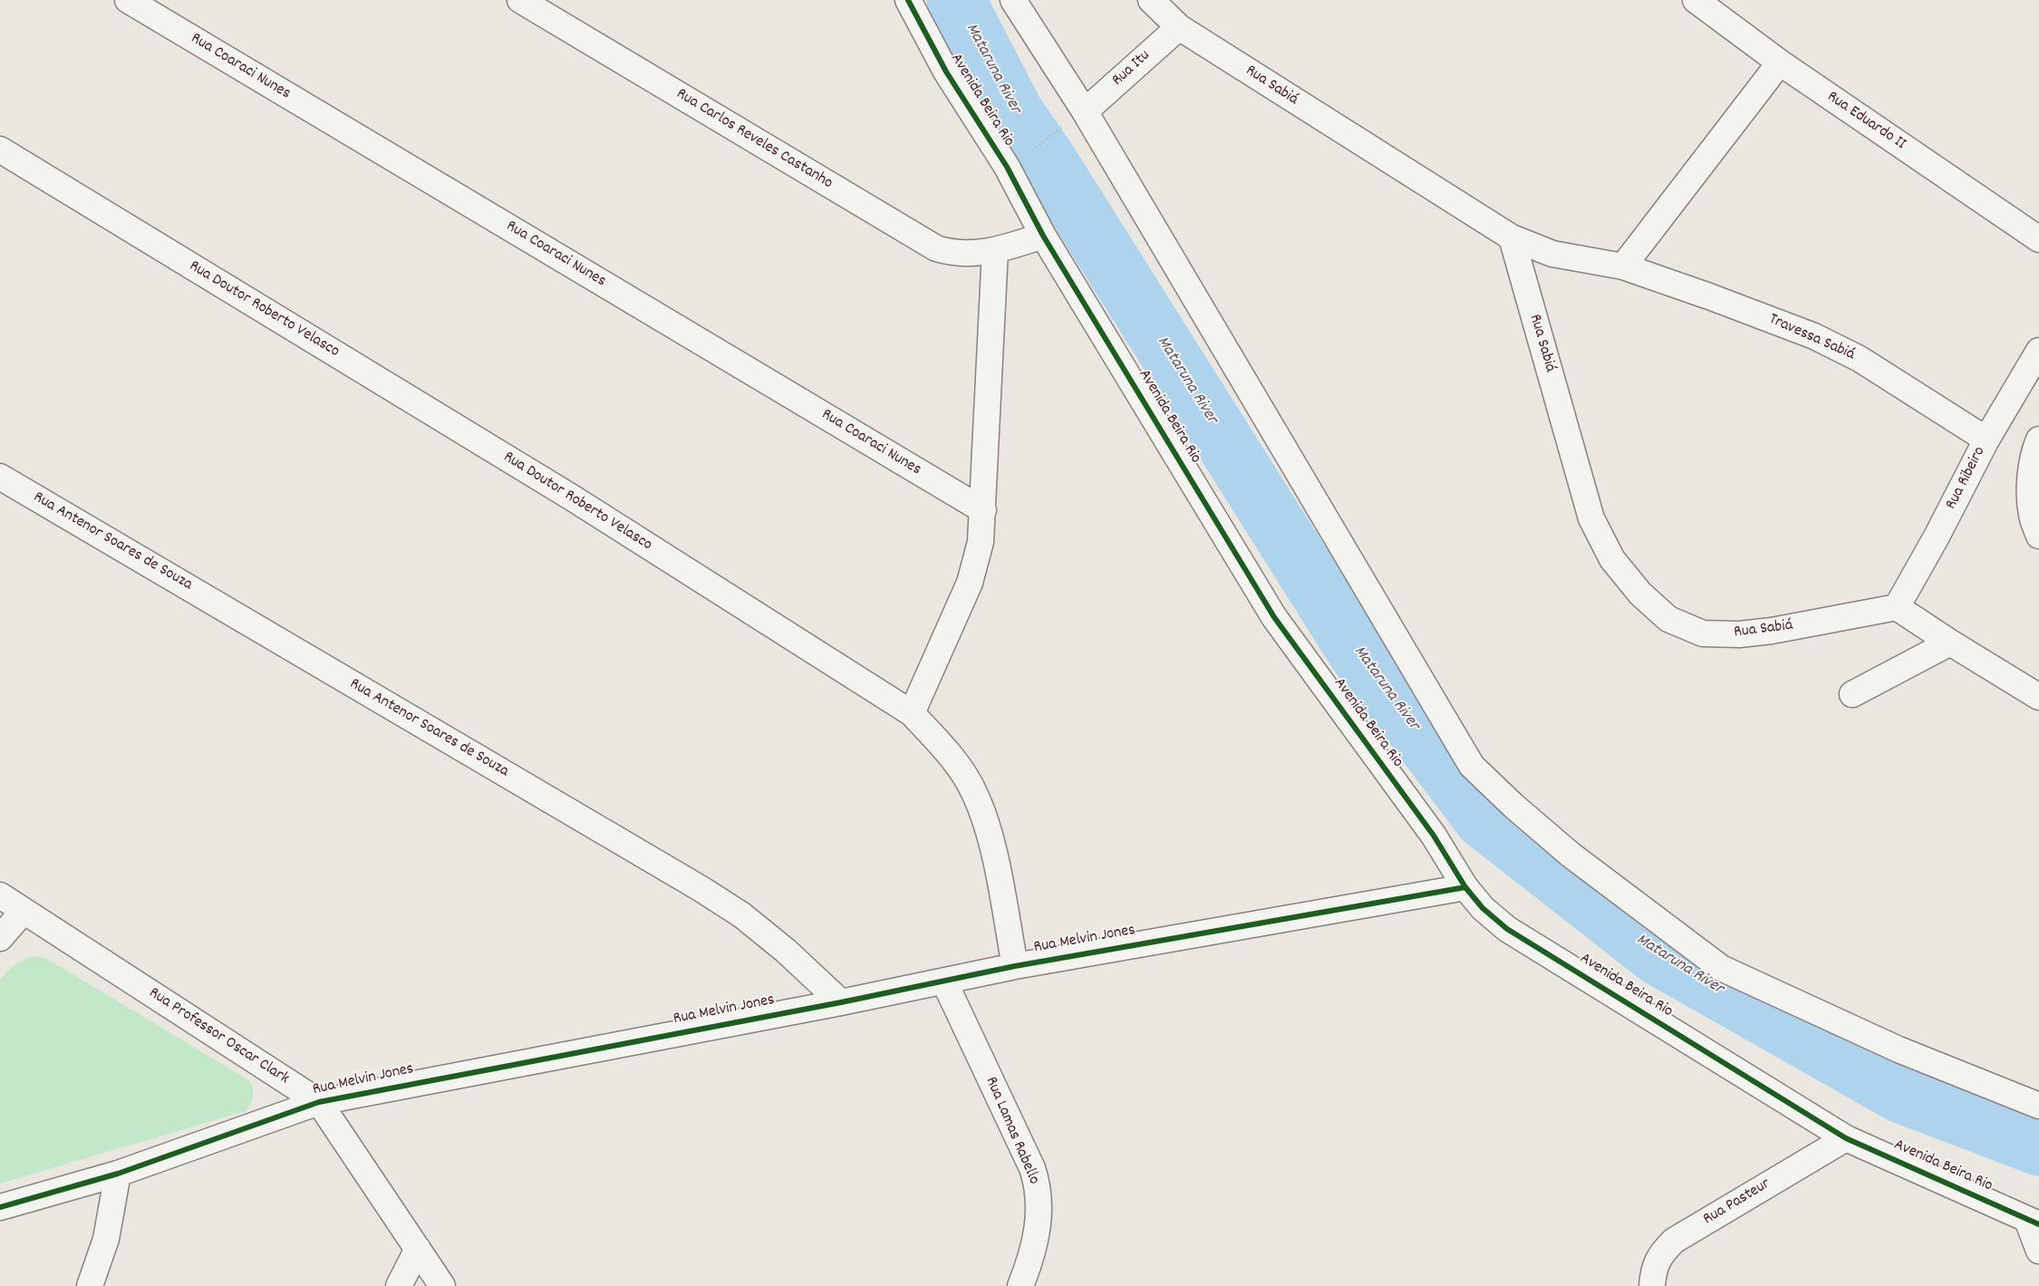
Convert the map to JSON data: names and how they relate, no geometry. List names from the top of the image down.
{
  "streets": {
    "street": [
      "Rua Coaraci Nunes",
      "Rua Itu",
      "Rua Sabiá",
      "Avenida Beira Rio",
      "Rua Eduardo II",
      "Rua Carlos Reveles Castanho",
      "Rua Doutor Roberto Velasco",
      "Travessa Sabiá",
      "Rua Ribeiro",
      "Rua Antenor Soares de Souza",
      "Rua Melvin Jones",
      "Rua Professor Oscar Clark",
      "Rua Lamas Rabello",
      "Rua Pasteur"
    ]
  },
  "crossings": [
    ["Rua Itu", "Rua Sabiá"],
    ["Rua Sabiá", "Travessa Sabiá"],
    ["Rua Sabiá", "Rua Ribeiro"],
    ["Avenida Beira Rio", "Rua Carlos Reveles Castanho"],
    ["Avenida Beira Rio", "Rua Melvin Jones"],
    ["Avenida Beira Rio", "Rua Pasteur"],
    ["Rua Doutor Roberto Velasco", "Rua Melvin Jones"],
    ["Travessa Sabiá", "Rua Ribeiro"],
    ["Rua Antenor Soares de Souza", "Rua Melvin Jones"],
    ["Rua Melvin Jones", "Rua Professor Oscar Clark"],
    ["Rua Melvin Jones", "Rua Lamas Rabello"]
  ],
  "water": ["Mataruna River"]
}
